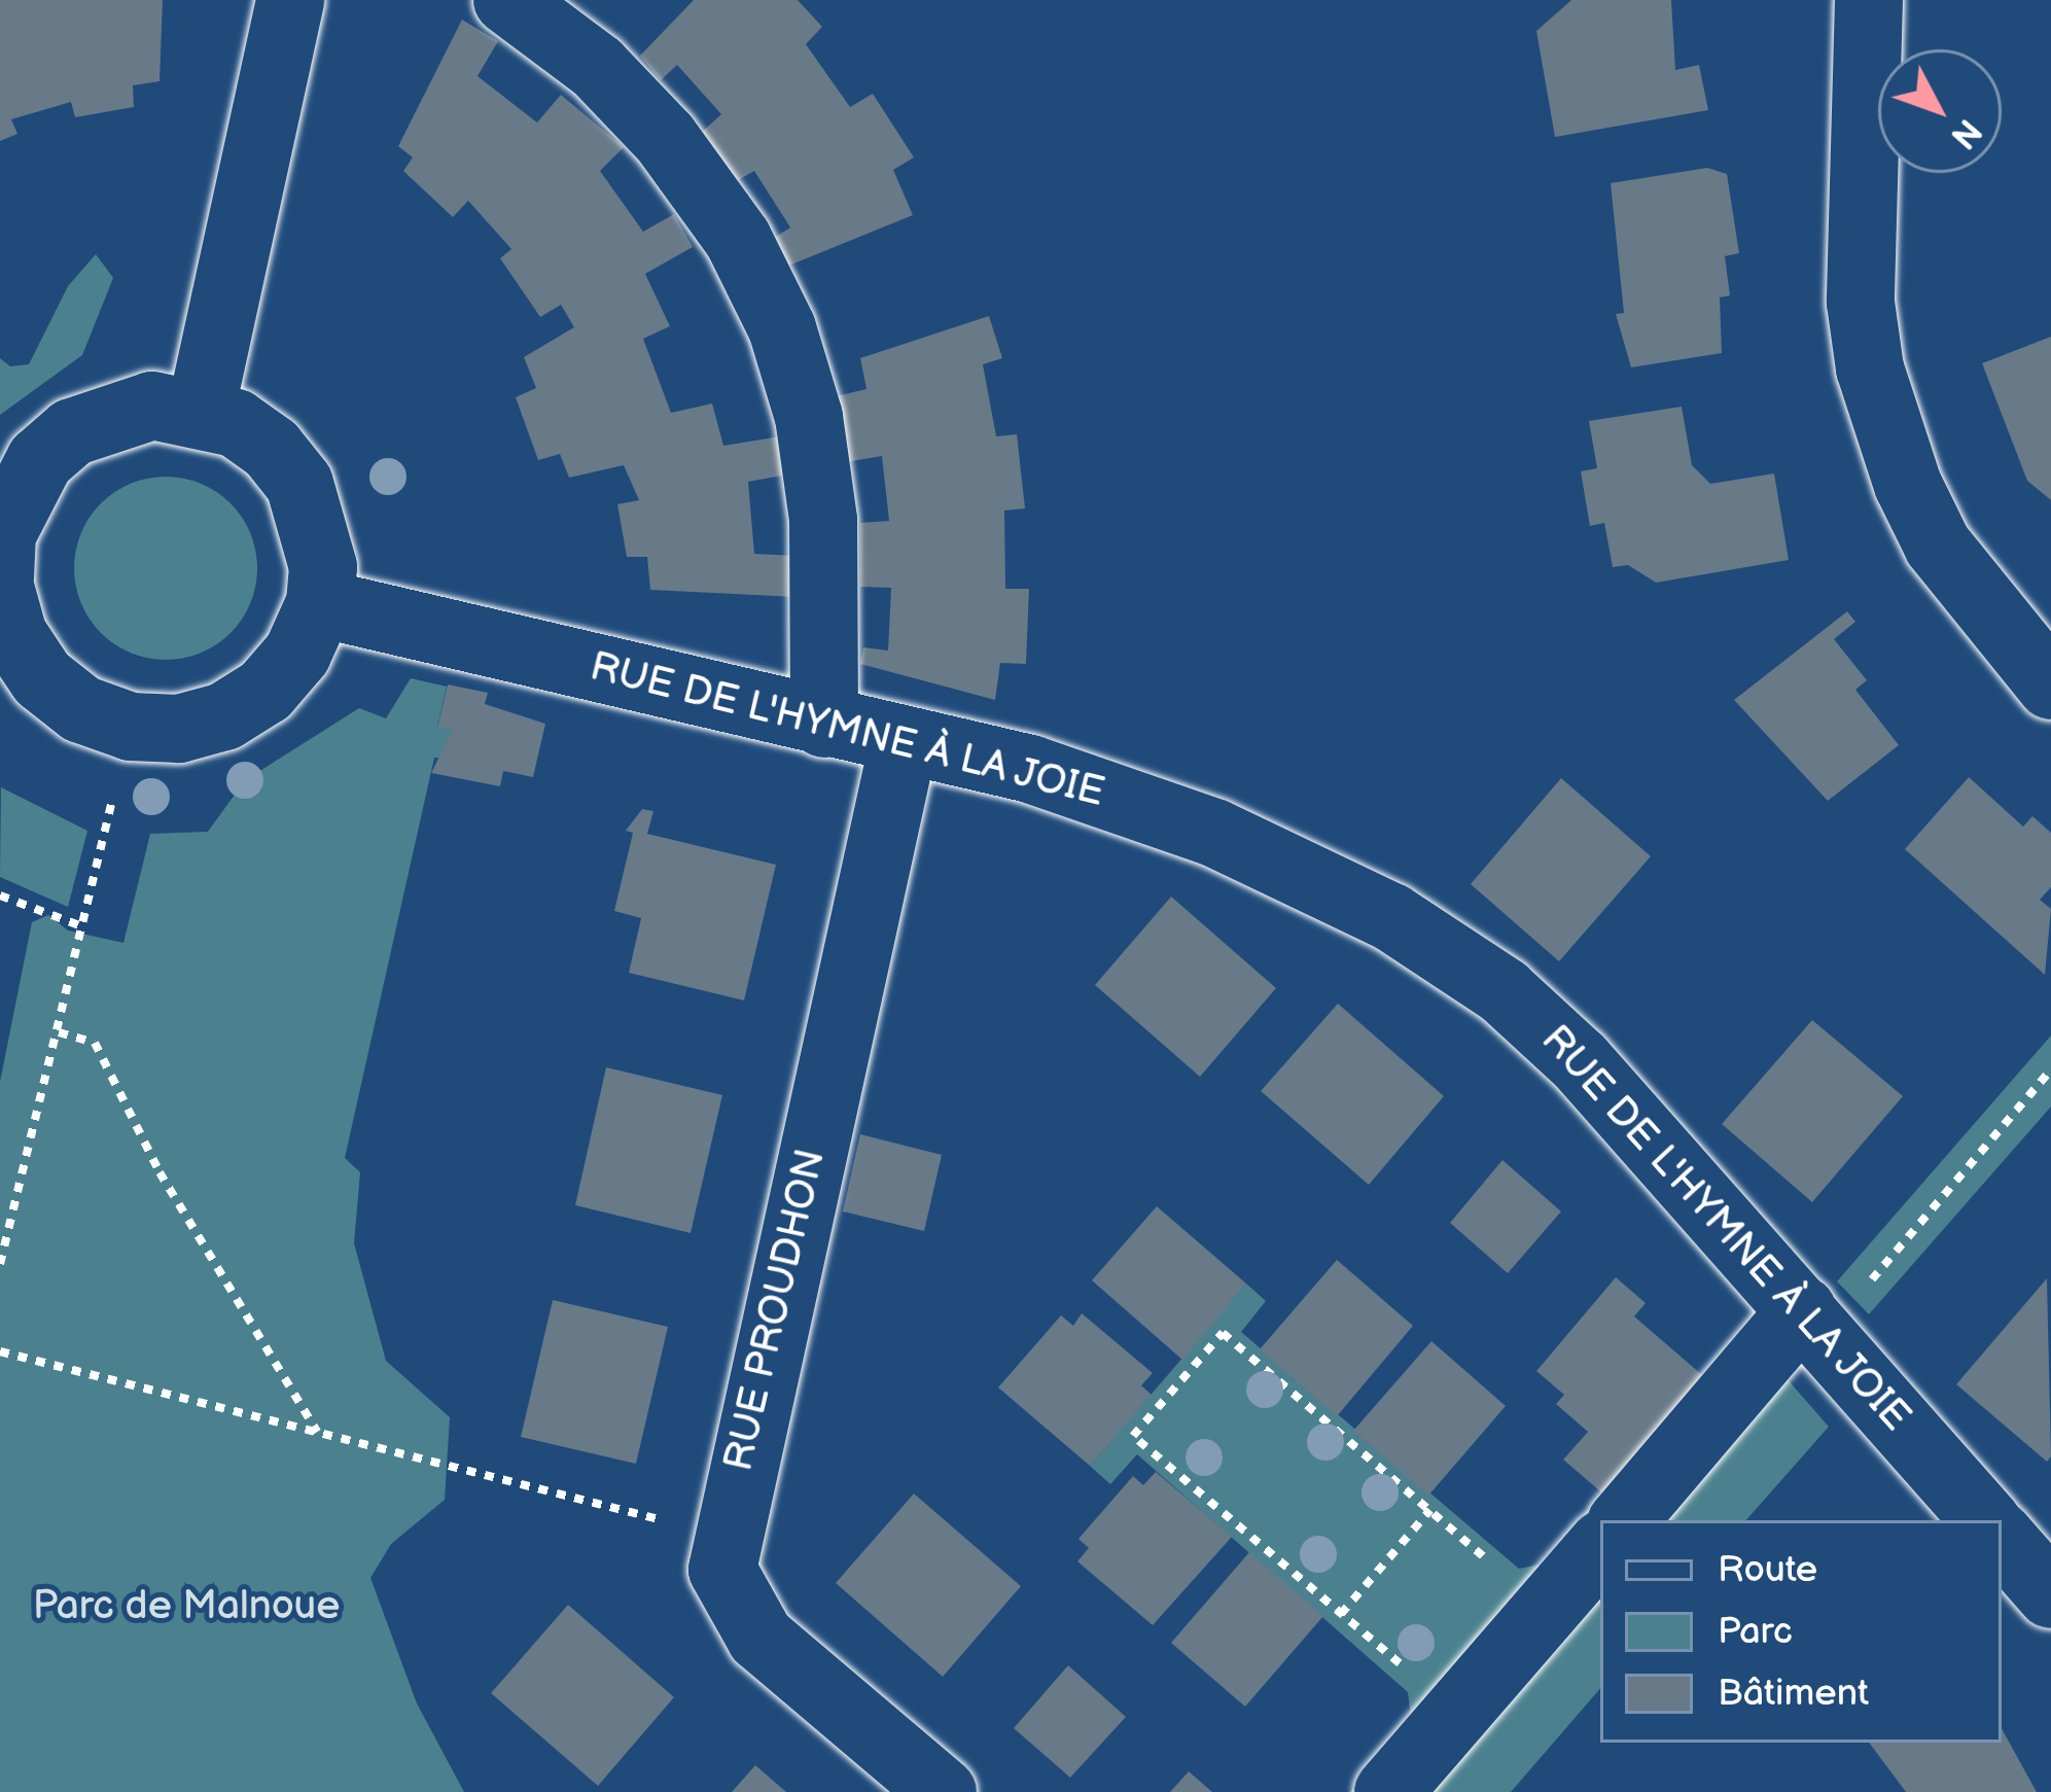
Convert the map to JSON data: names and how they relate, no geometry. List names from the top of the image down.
{
  "streets": {
    "street": ["RUE DE L'HYMNE À LA JOIE", "RUE PROUDHON"]
  },
  "crossings": [
    ["RUE DE L'HYMNE À LA JOIE", "RUE PROUDHON"]
  ],
  "parks": ["Parc de Malnoue"],
  "legend": ["Route", "Parc", "Bâtiment"],
  "north": "bottom right"
}
